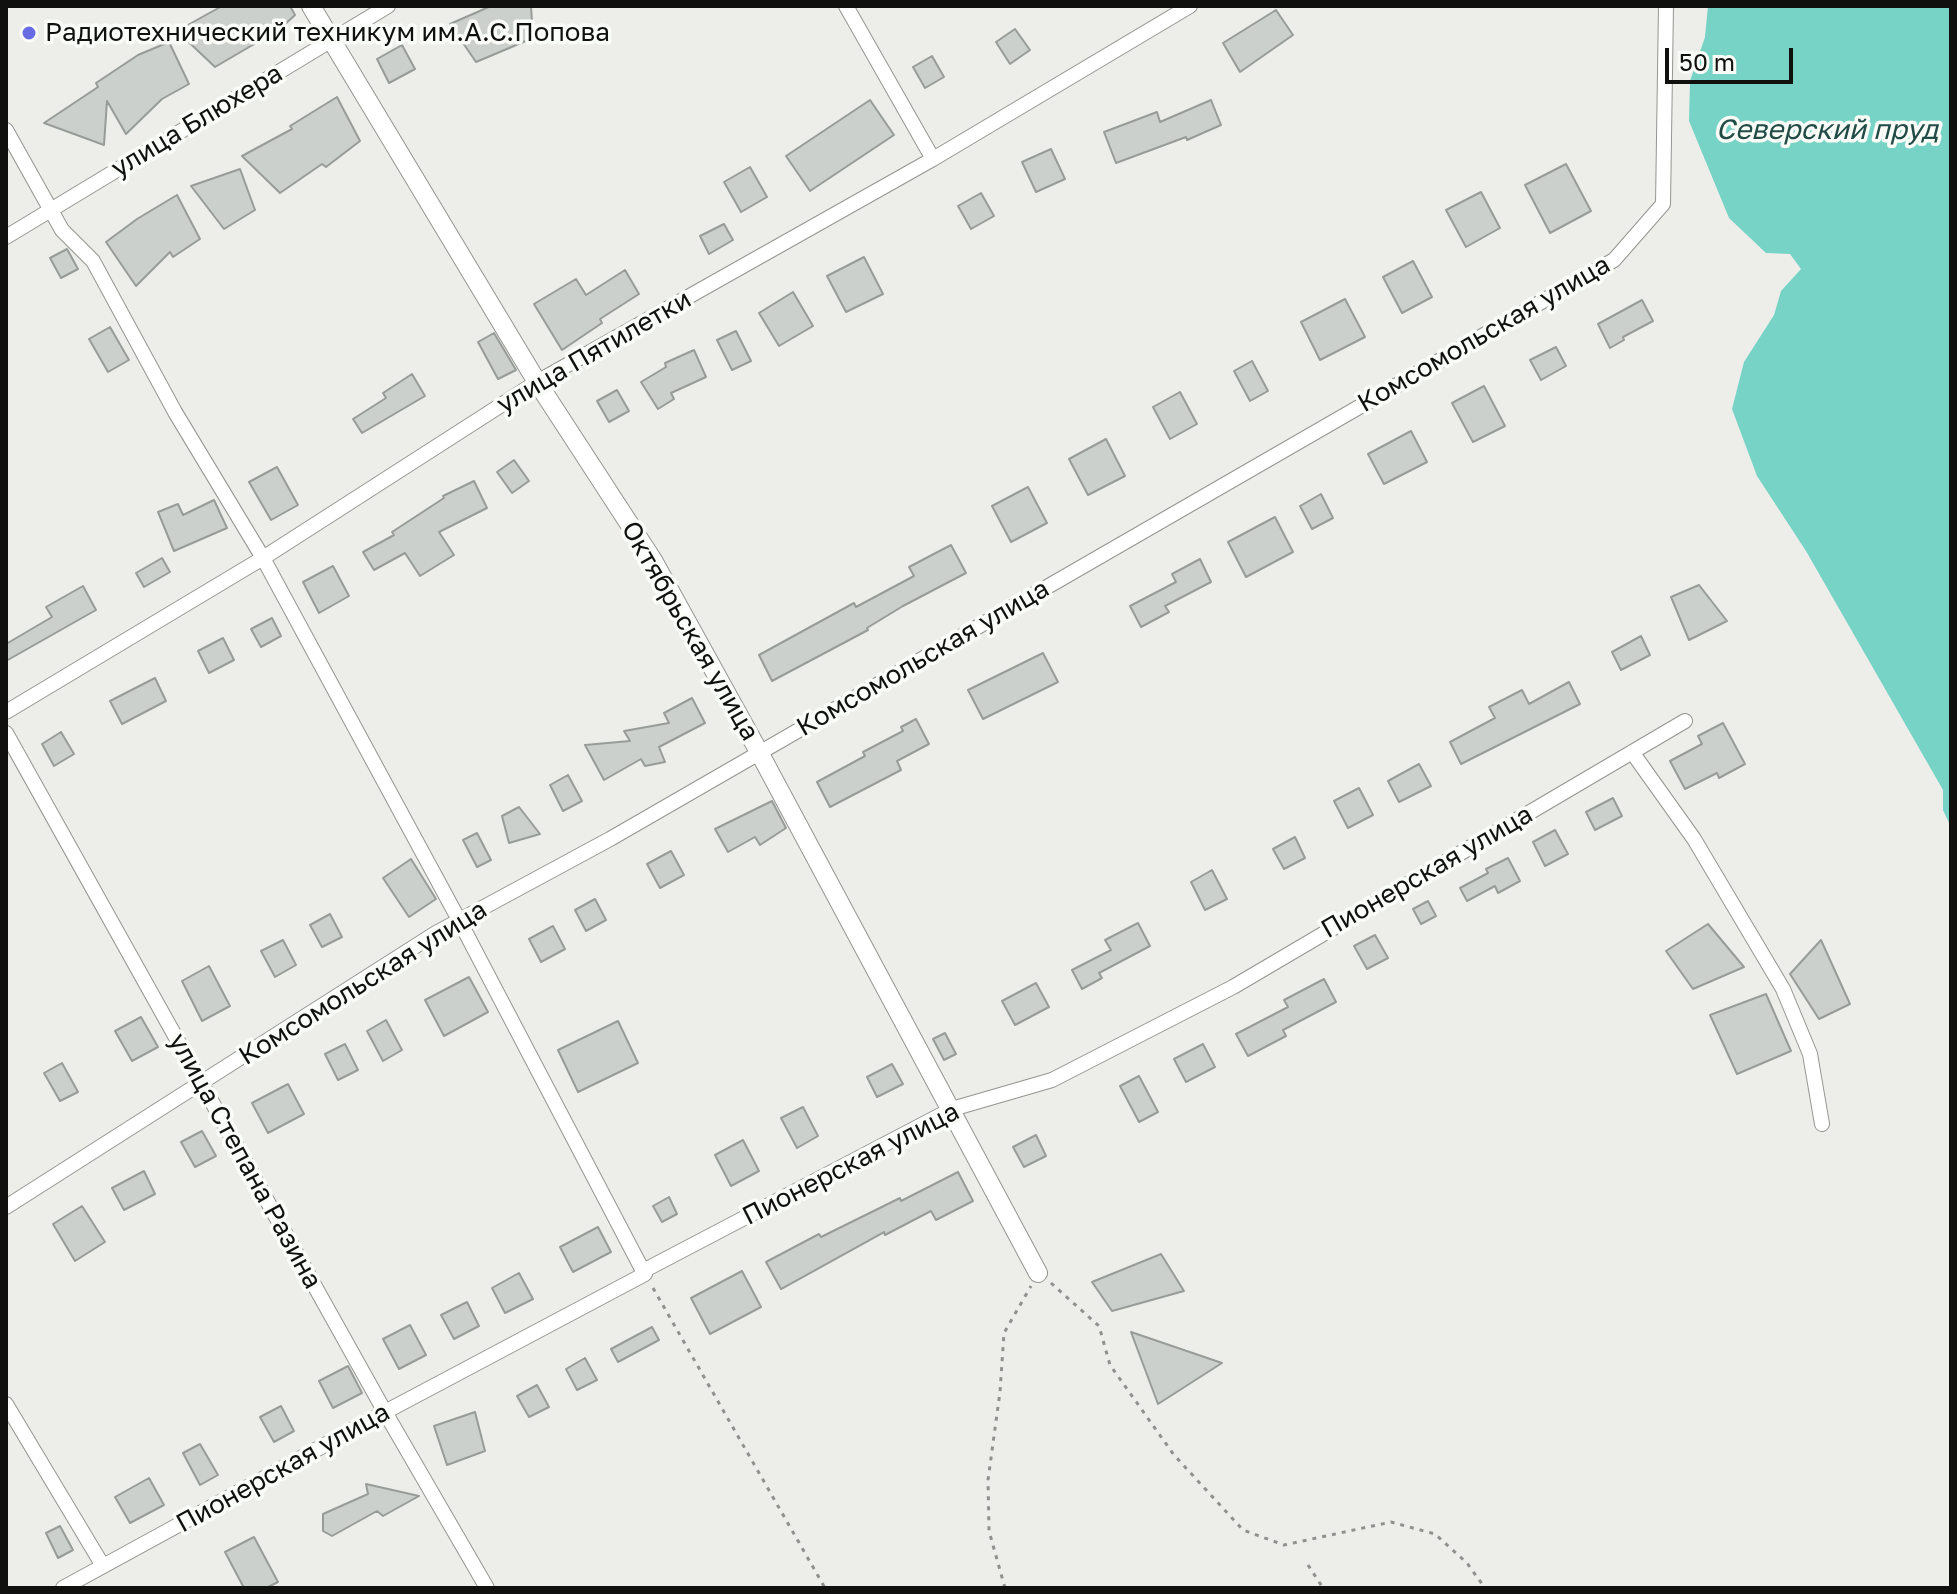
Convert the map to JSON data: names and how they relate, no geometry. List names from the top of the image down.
{
  "streets": {
    "street": [
      "улица Блюхера",
      "Комсомольская улица",
      "улица Пятилетки",
      "Октябрьская улица",
      "Пионерская улица",
      "улица Степана Разина"
    ]
  },
  "crossings": [
    ["улица Блюхера", "Октябрьская улица"],
    ["Комсомольская улица", "Октябрьская улица"],
    ["Комсомольская улица", "улица Степана Разина"],
    ["улица Пятилетки", "Октябрьская улица"],
    ["Октябрьская улица", "Пионерская улица"],
    ["Пионерская улица", "улица Степана Разина"]
  ],
  "water": ["Северский пруд"],
  "places": ["Радиотехнический техникум им.А.С.Попова"],
  "scale_bar": "50 m"
}
